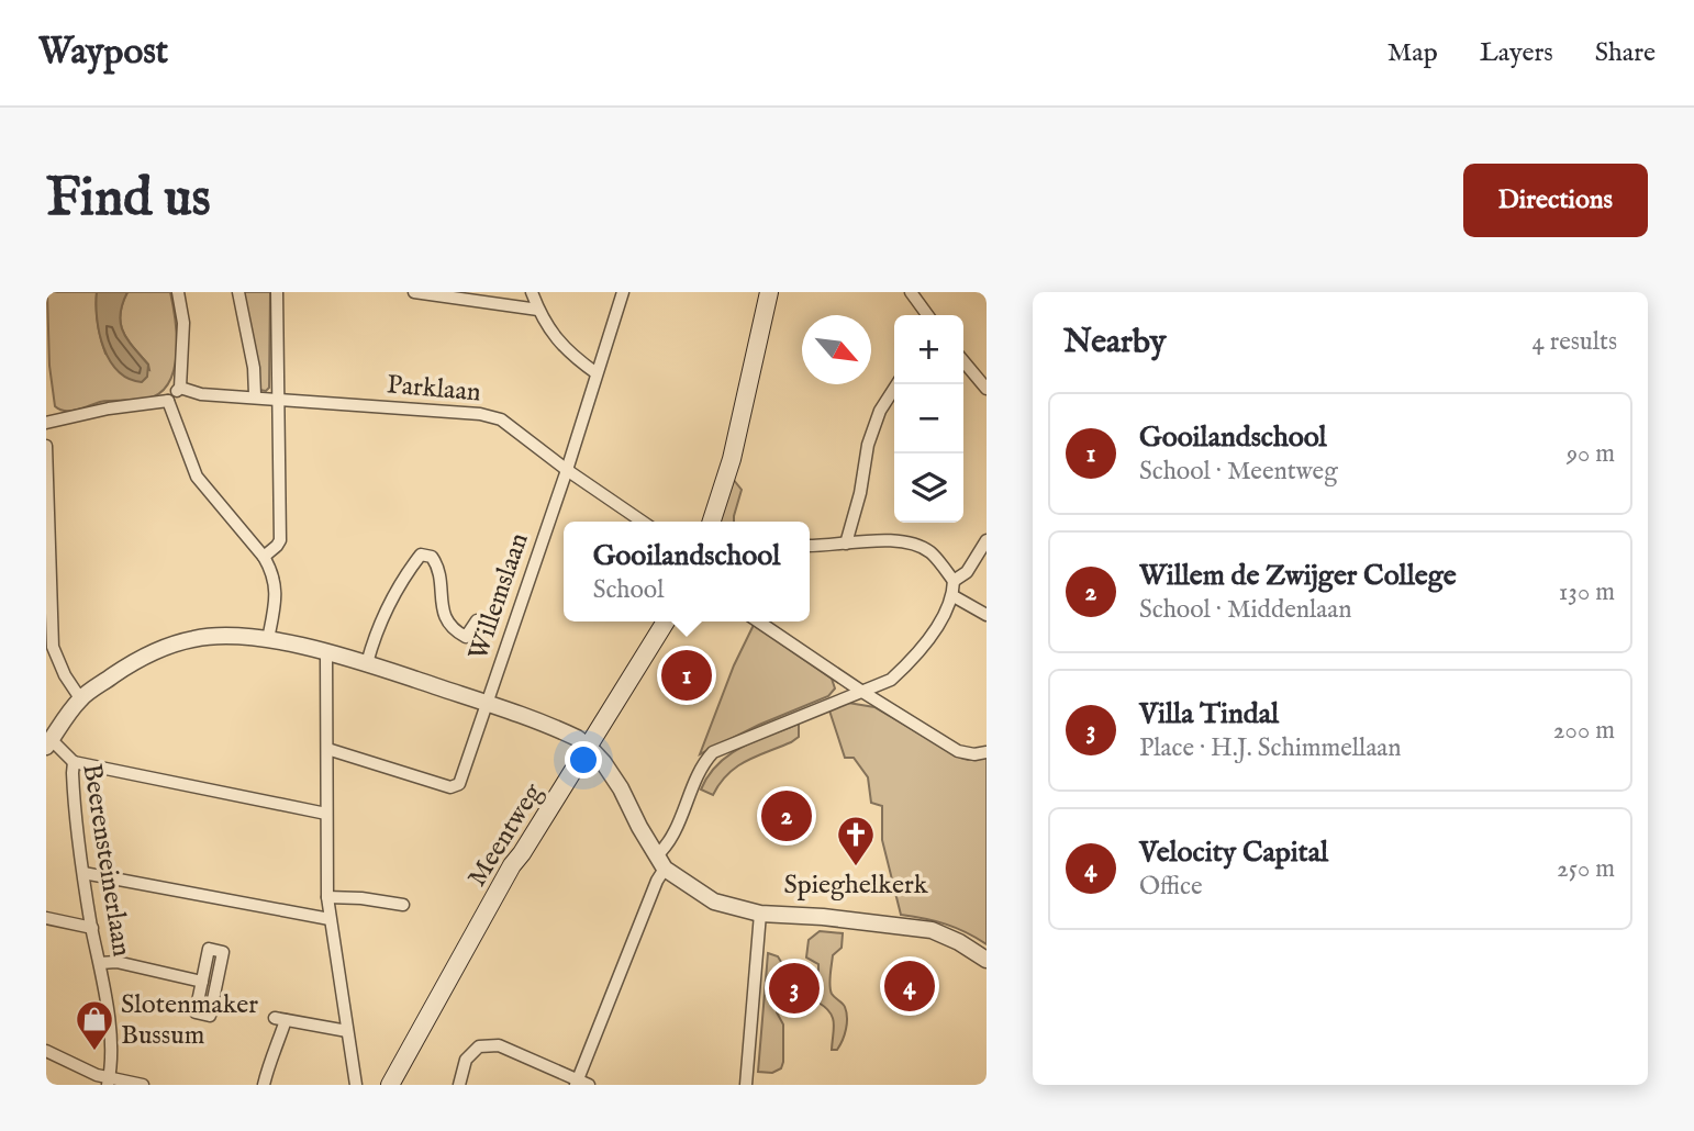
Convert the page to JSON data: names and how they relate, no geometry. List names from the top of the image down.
{
  "streets": {
    "main road": ["Meentweg"],
    "street": ["Parklaan", "Willemslaan", "Beerensteinerlaan"]
  },
  "crossings": [
    ["Parklaan", "Willemslaan"]
  ],
  "places": {
    "church": ["Spieghelkerk"],
    "shop": ["Slotenmaker Bussum"]
  },
  "north": "bottom right",
  "page": {
    "header": "Waypost",
    "nav": ["Map", "Layers", "Share"],
    "buttons": "Directions",
    "title": "Find us",
    "heading": ["Nearby", "4 results"],
    "map_buttons": ["+", "−"],
    "list": [
      {
        "mark": "1",
        "name": "Gooilandschool",
        "note": "School · Meentweg",
        "value": "90 m"
      },
      {
        "mark": "2",
        "name": "Willem de Zwijger College",
        "note": "School · Middenlaan",
        "value": "130 m"
      },
      {
        "mark": "3",
        "name": "Villa Tindal",
        "note": "Place · H.J. Schimmellaan",
        "value": "200 m"
      },
      {
        "mark": "4",
        "name": "Velocity Capital",
        "note": "Office",
        "value": "250 m"
      }
    ],
    "popup": ["Gooilandschool", "School"],
    "pins": [
      "1",
      "2",
      "4",
      "3"
    ]
  }
}
